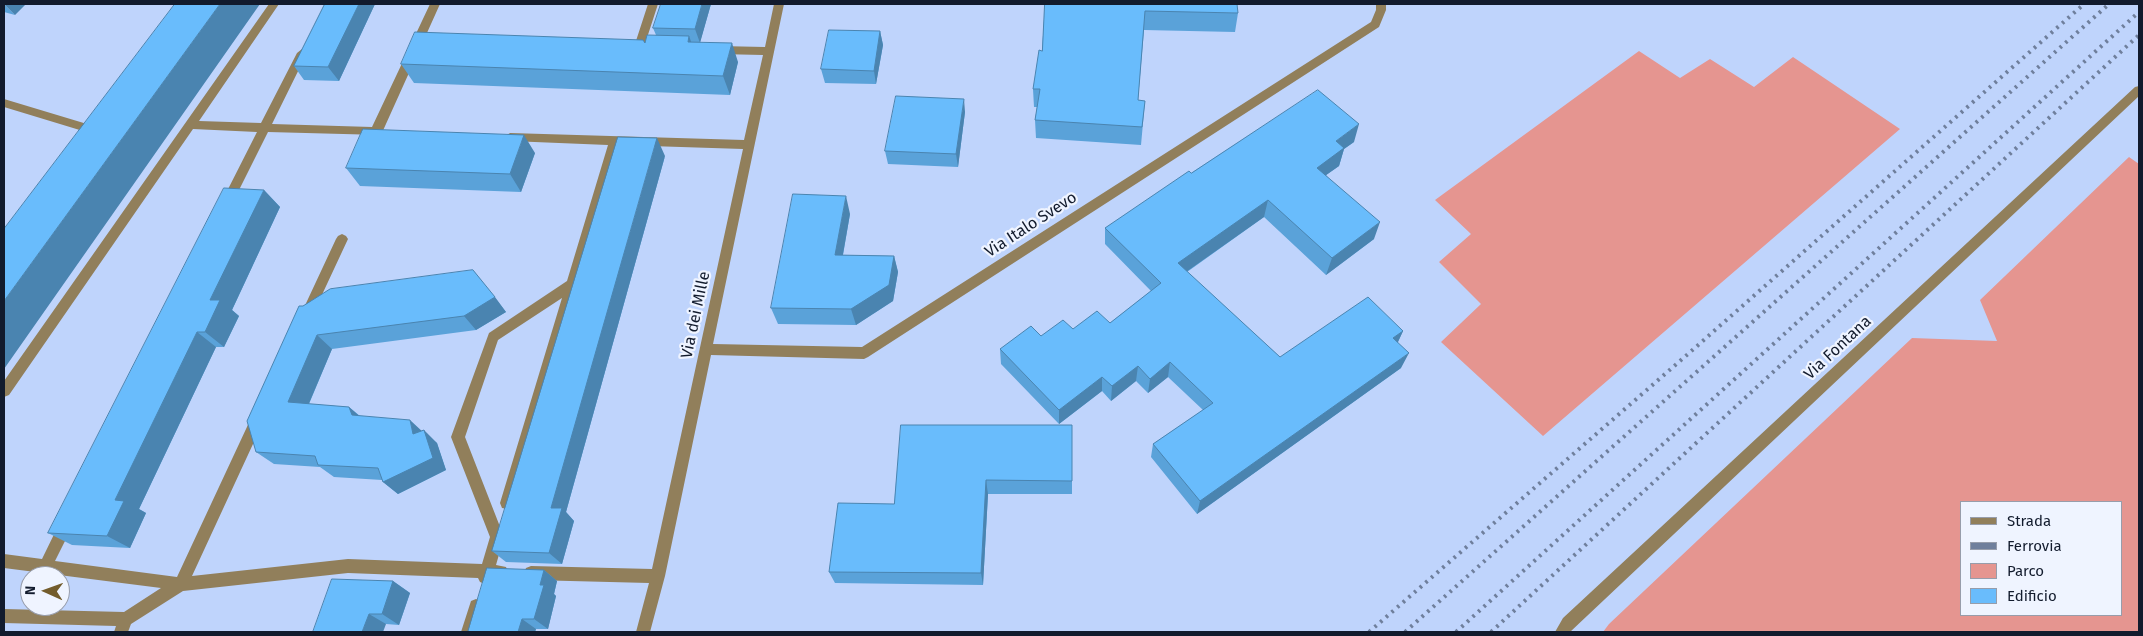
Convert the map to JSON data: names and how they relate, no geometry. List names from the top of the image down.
{
  "streets": {
    "street": ["Via Italo Svevo", "Via dei Mille", "Via Fontana"]
  },
  "crossings": [
    ["Via Italo Svevo", "Via dei Mille"]
  ],
  "legend": [
    "Strada",
    "Ferrovia",
    "Parco",
    "Edificio"
  ],
  "north": "left"
}
